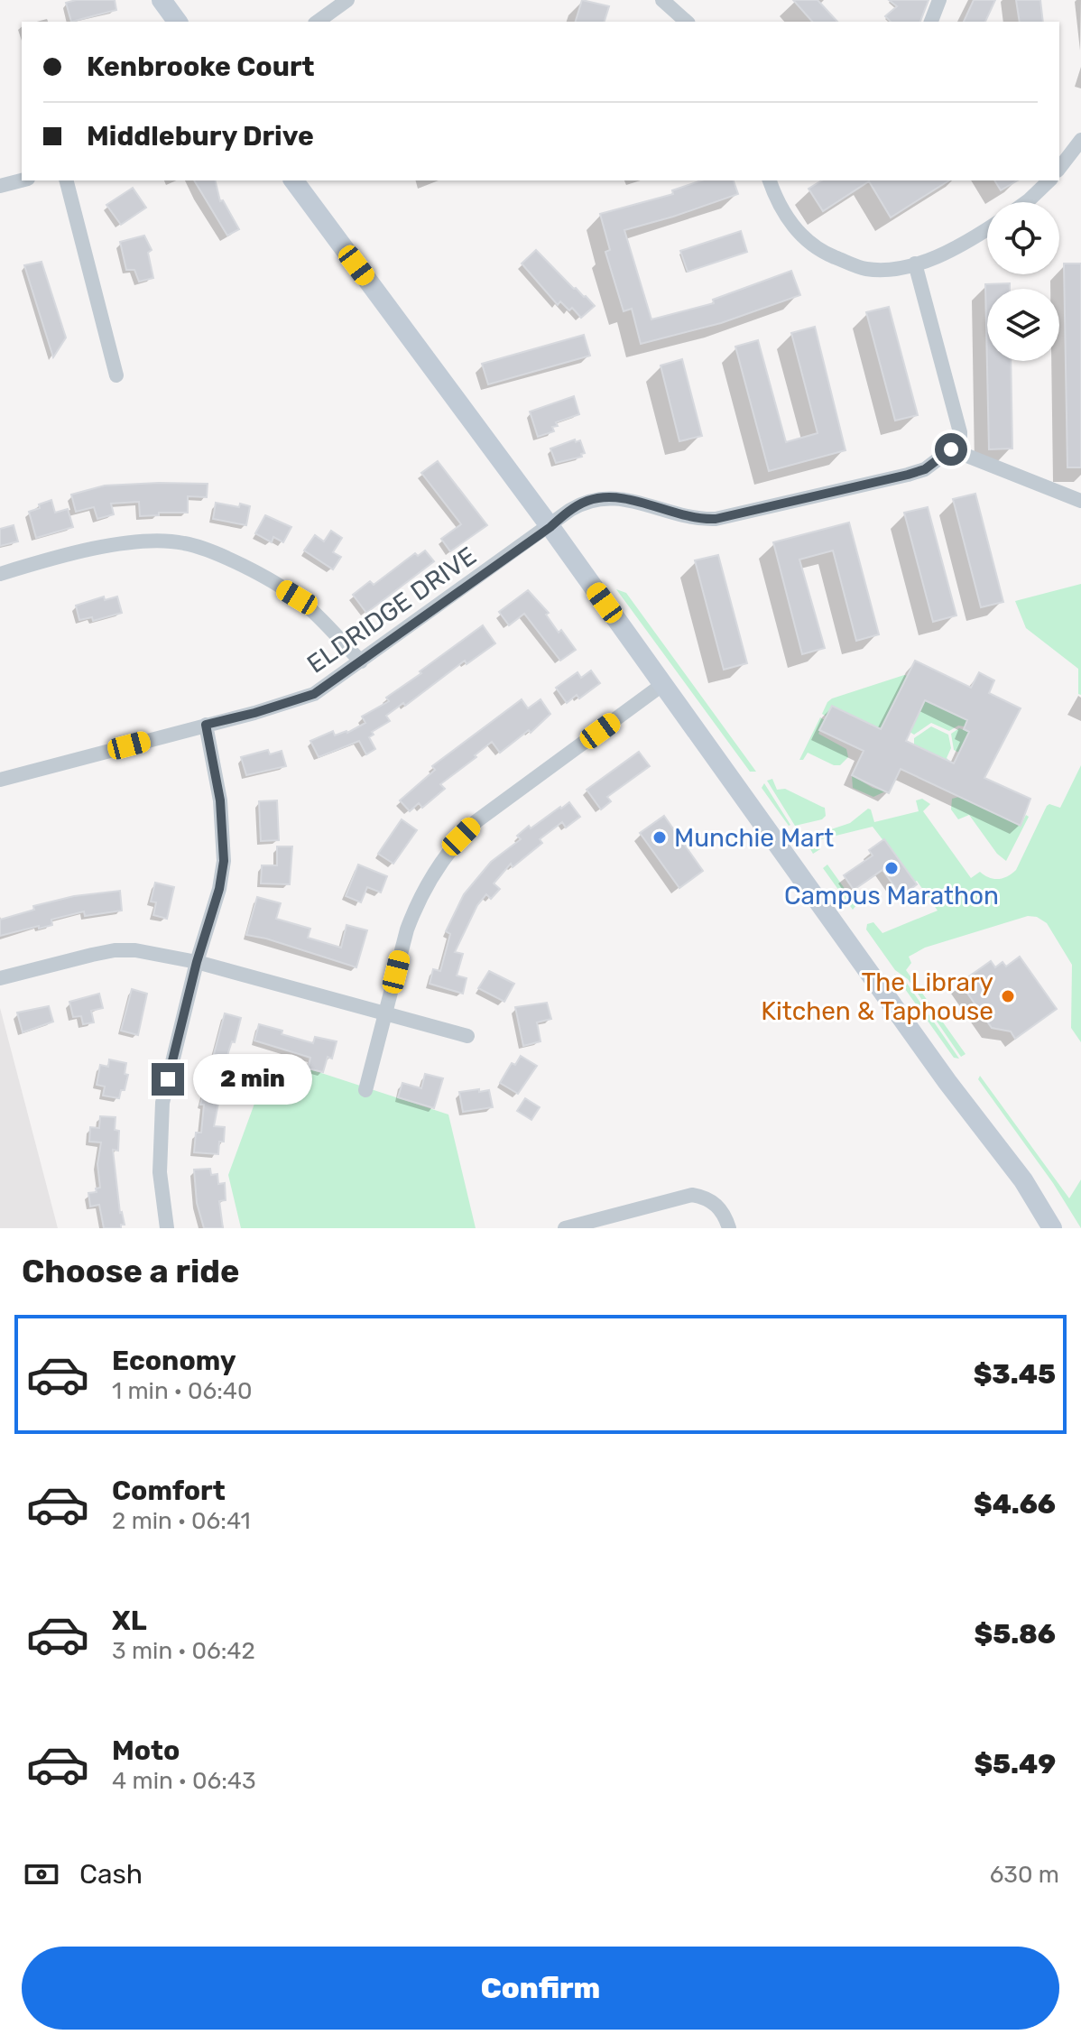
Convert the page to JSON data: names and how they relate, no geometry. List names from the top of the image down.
{
  "streets": {
    "street": ["ELDRIDGE DRIVE"]
  },
  "places": ["Munchie Mart", "Campus Marathon", "The Library Kitchen & Taphouse"],
  "page": {
    "banner": ["Kenbrooke Court", "Middlebury Drive"],
    "bubble": "2 min",
    "heading": "Choose a ride",
    "list": [
      {
        "name": "Economy",
        "note": "1 min · 06:40",
        "value": "$3.45"
      },
      {
        "name": "Comfort",
        "note": "2 min · 06:41",
        "value": "$4.66"
      },
      {
        "name": "XL",
        "note": "3 min · 06:42",
        "value": "$5.86"
      },
      {
        "name": "Moto",
        "note": "4 min · 06:43",
        "value": "$5.49"
      }
    ],
    "pay": ["Cash", "630 m"],
    "buttons": "Confirm"
  }
}
